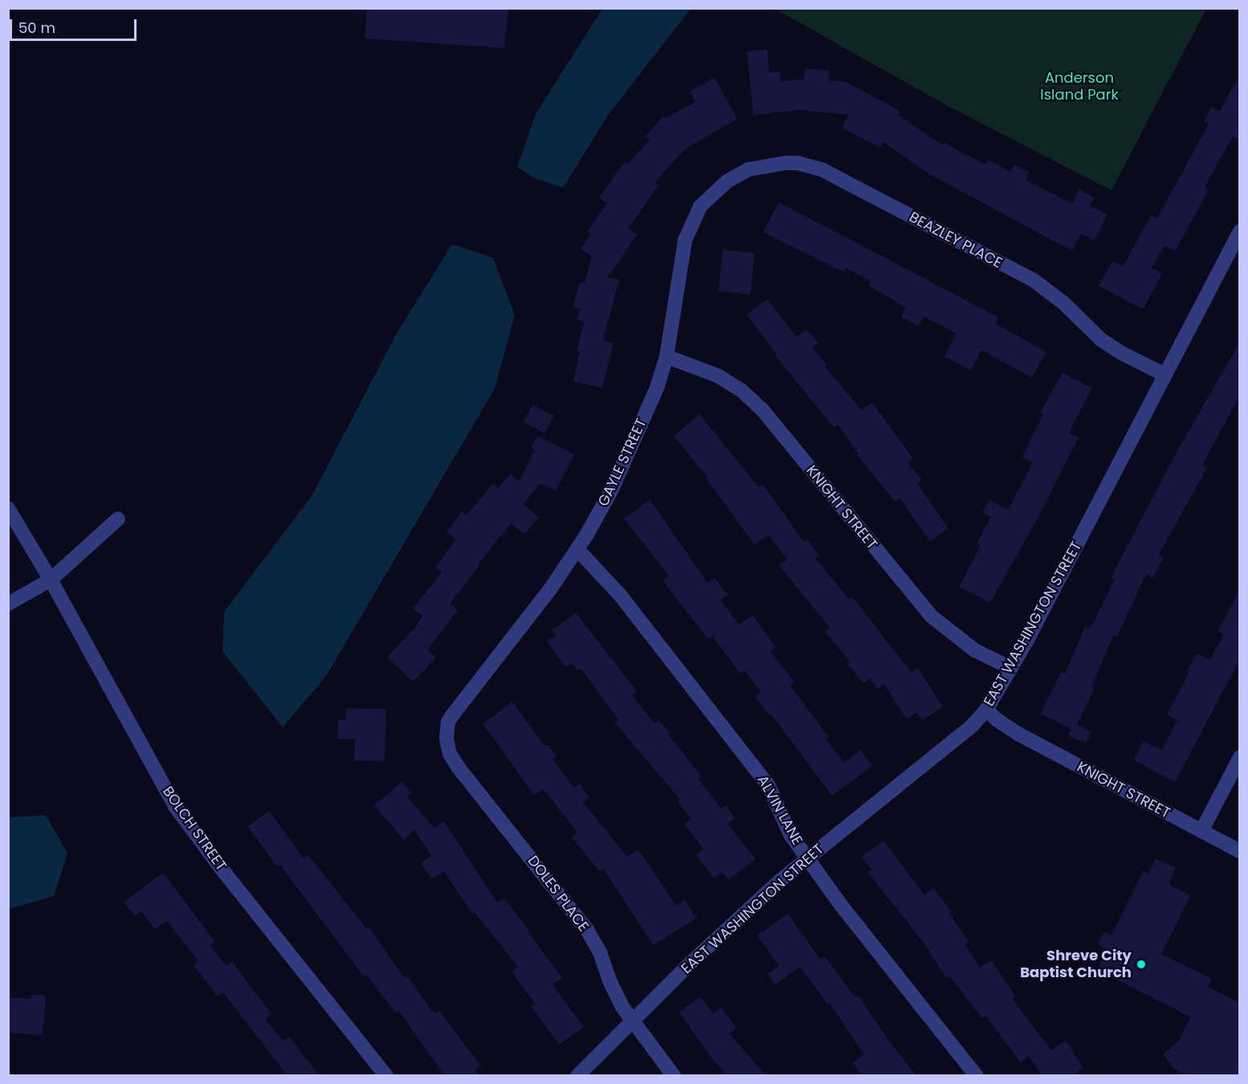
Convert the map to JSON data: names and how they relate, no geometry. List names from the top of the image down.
{
  "streets": {
    "street": [
      "BEAZLEY PLACE",
      "GAYLE STREET",
      "KNIGHT STREET",
      "EAST WASHINGTON STREET",
      "ALVIN LANE",
      "BOLCH STREET",
      "DOLES PLACE"
    ]
  },
  "crossings": [
    ["BEAZLEY PLACE", "GAYLE STREET"],
    ["BEAZLEY PLACE", "EAST WASHINGTON STREET"],
    ["GAYLE STREET", "KNIGHT STREET"],
    ["GAYLE STREET", "ALVIN LANE"],
    ["GAYLE STREET", "DOLES PLACE"],
    ["KNIGHT STREET", "EAST WASHINGTON STREET"],
    ["EAST WASHINGTON STREET", "ALVIN LANE"],
    ["EAST WASHINGTON STREET", "DOLES PLACE"]
  ],
  "parks": ["Anderson Island Park"],
  "places": ["Shreve City Baptist Church"],
  "scale_bar": "50 m"
}
